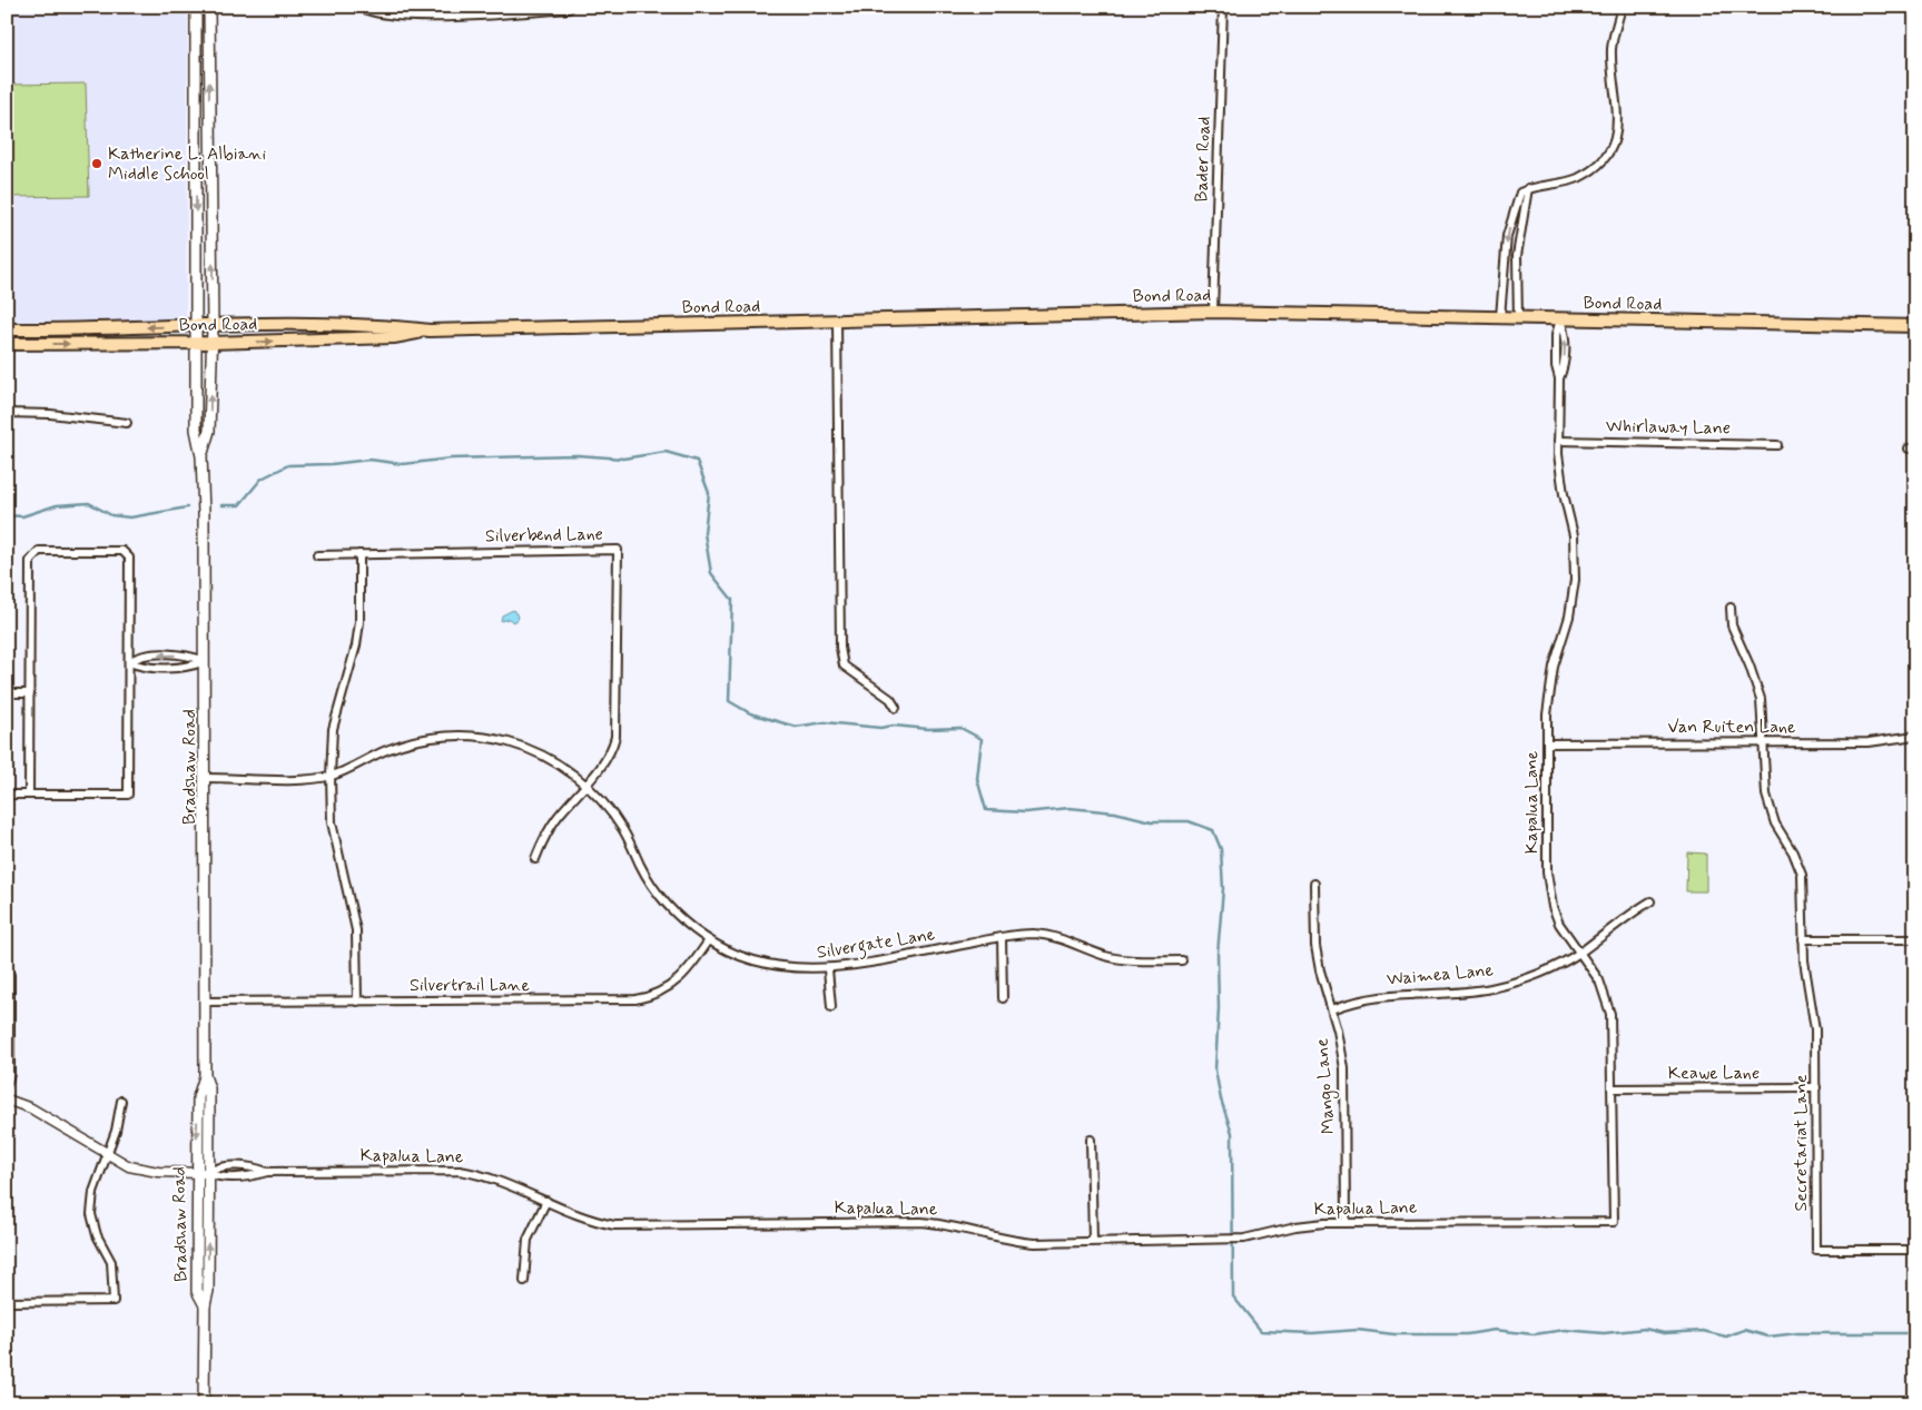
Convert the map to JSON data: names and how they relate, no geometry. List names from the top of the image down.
{
  "streets": {
    "main road": ["Bond Road", "Bradshaw Road"],
    "street": [
      "Bader Road",
      "Whirlaway Lane",
      "Silverbend Lane",
      "Van Ruiten Lane",
      "Kapalua Lane",
      "Silvergate Lane",
      "Waimea Lane",
      "Silvertrail Lane",
      "Keawe Lane",
      "Mango Lane",
      "Secretariat Lane"
    ]
  },
  "crossings": [
    ["Bader Road", "Bond Road"],
    ["Bond Road", "Bradshaw Road"],
    ["Bond Road", "Kapalua Lane"],
    ["Whirlaway Lane", "Kapalua Lane"],
    ["Silverbend Lane", "Silvergate Lane"],
    ["Van Ruiten Lane", "Kapalua Lane"],
    ["Van Ruiten Lane", "Secretariat Lane"],
    ["Bradshaw Road", "Kapalua Lane"],
    ["Bradshaw Road", "Silvergate Lane"],
    ["Bradshaw Road", "Silvertrail Lane"],
    ["Kapalua Lane", "Waimea Lane"],
    ["Kapalua Lane", "Keawe Lane"],
    ["Kapalua Lane", "Mango Lane"],
    ["Silvergate Lane", "Silvertrail Lane"],
    ["Waimea Lane", "Mango Lane"],
    ["Keawe Lane", "Secretariat Lane"]
  ],
  "places": ["Katherine L. Albiani Middle School"]
}
